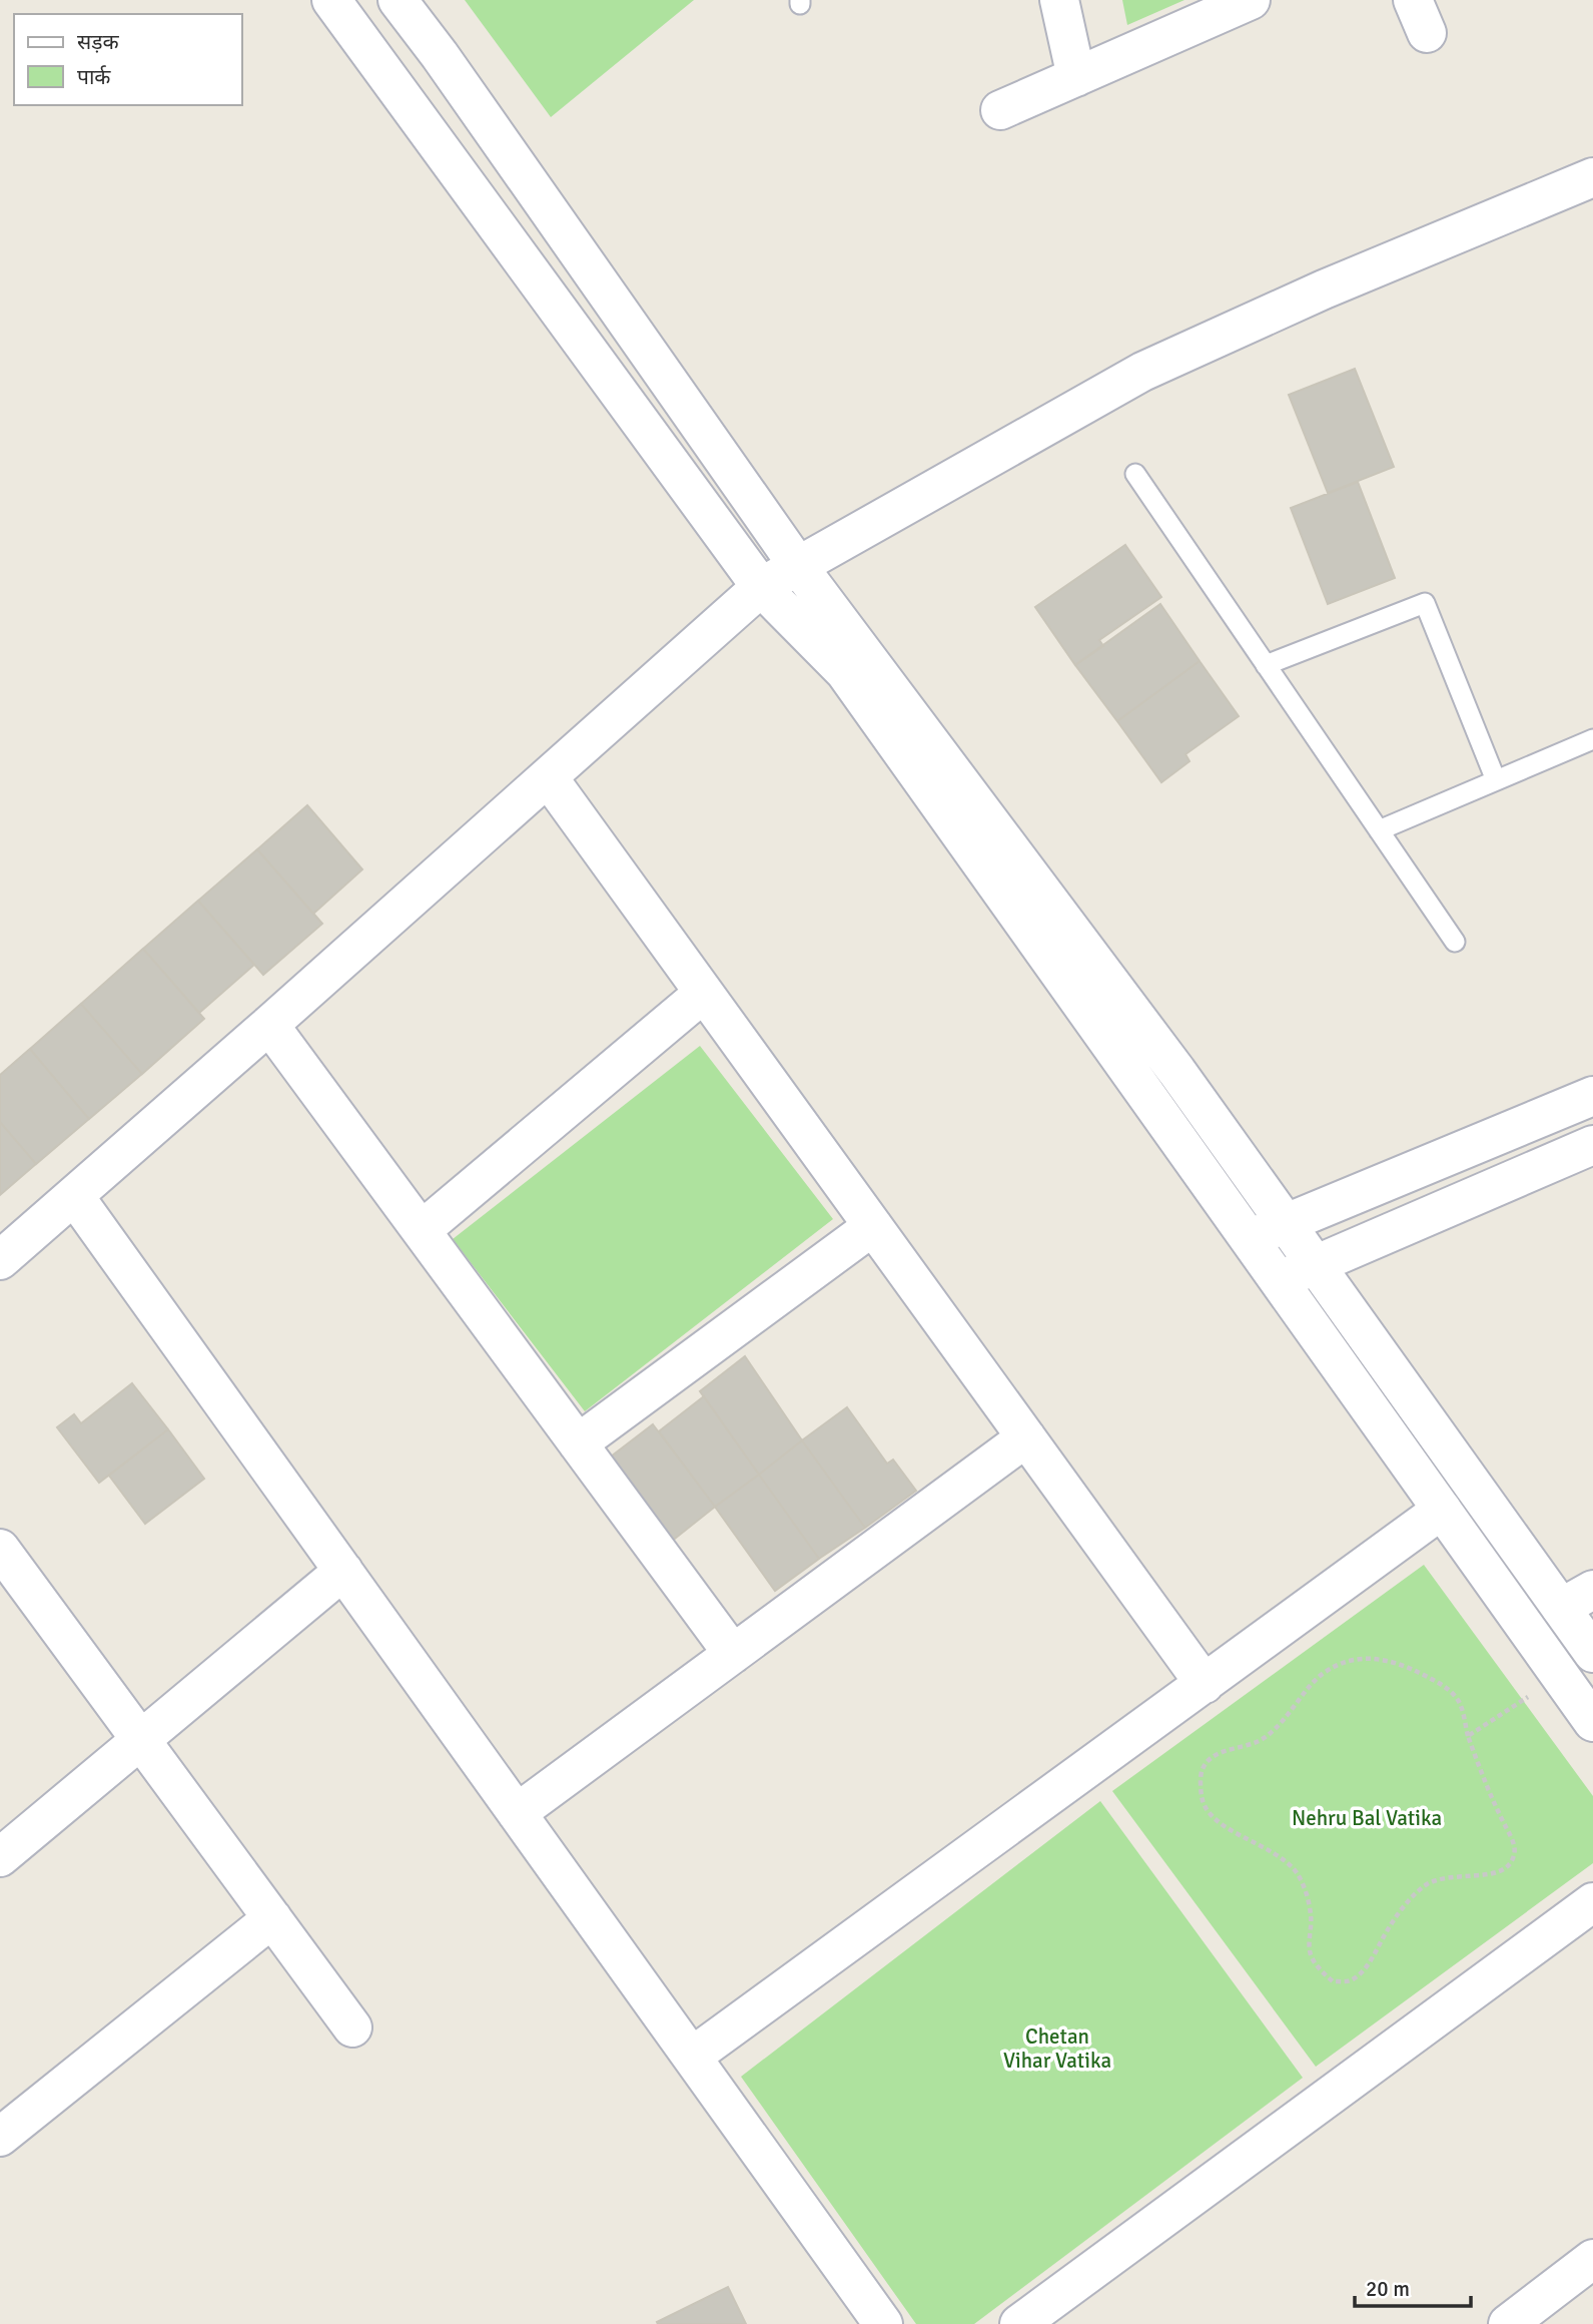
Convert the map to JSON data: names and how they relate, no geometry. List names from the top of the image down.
{
  "parks": ["Nehru Bal Vatika", "Chetan Vihar Vatika"],
  "legend": ["सड़क", "पार्क"],
  "scale_bar": "20 m"
}
